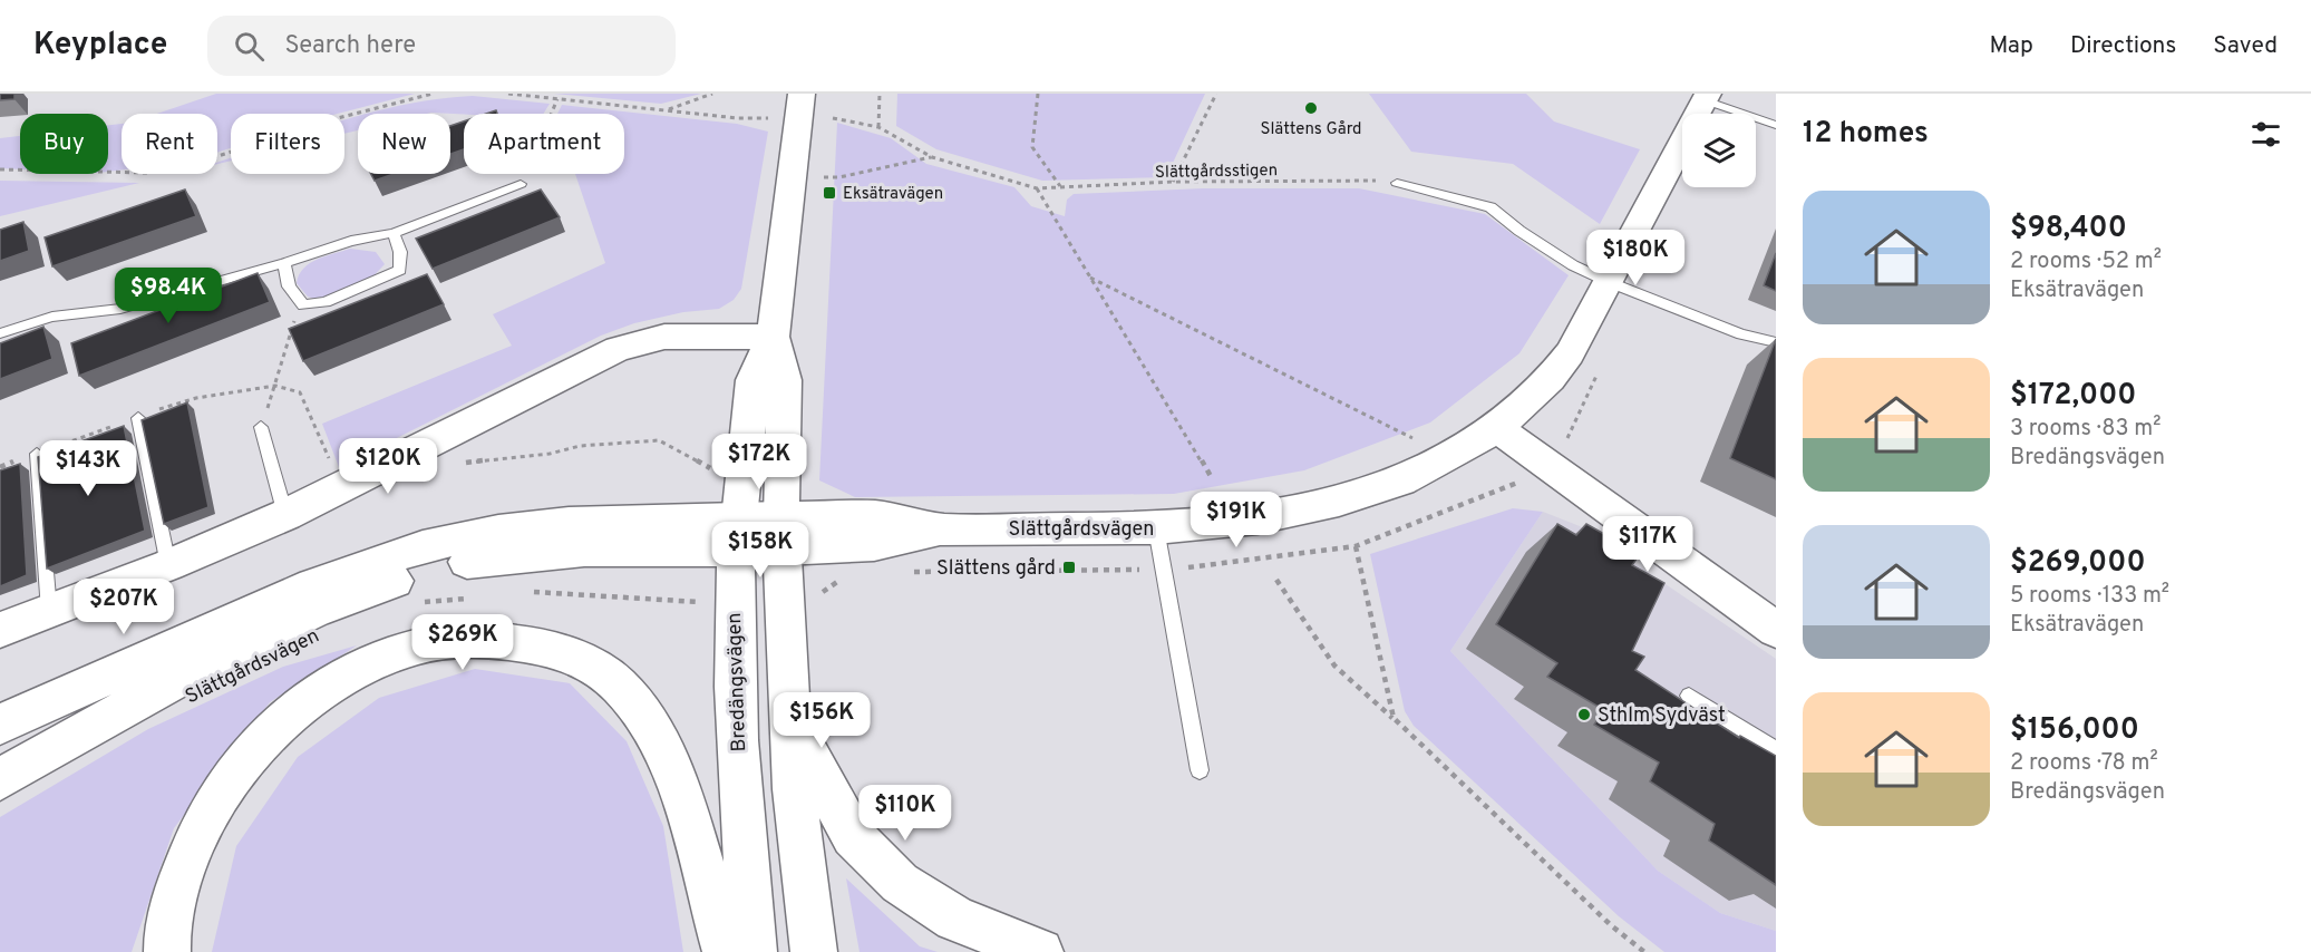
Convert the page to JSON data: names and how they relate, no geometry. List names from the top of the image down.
{
  "streets": {
    "street": ["Slättgårdsvägen", "Bredängsvägen"],
    "path": ["Slättgårdsstigen"]
  },
  "crossings": [
    ["Slättgårdsvägen", "Bredängsvägen"]
  ],
  "places": {
    "other": ["Slättens Gård", "Sthlm Sydväst"],
    "transit": ["Eksätravägen", "Slättens gård"]
  },
  "page": {
    "header": "Keyplace",
    "search": "Search here",
    "nav": ["Map", "Directions", "Saved"],
    "heading": "12 homes",
    "chip": [
      "Buy",
      "Rent",
      "Filters",
      "New",
      "Apartment"
    ],
    "list": [
      {
        "name": "$98,400",
        "note": "2 rooms · 52 m² · Eksätravägen"
      },
      {
        "name": "$172,000",
        "note": "3 rooms · 83 m² · Bredängsvägen"
      },
      {
        "name": "$269,000",
        "note": "5 rooms · 133 m² · Eksätravägen"
      },
      {
        "name": "$156,000",
        "note": "2 rooms · 78 m² · Bredängsvägen"
      }
    ],
    "price": [
      "$180K",
      "$98.4K",
      "$172K",
      "$120K",
      "$143K",
      "$191K",
      "$117K",
      "$158K",
      "$207K",
      "$269K",
      "$156K",
      "$110K"
    ]
  }
}
